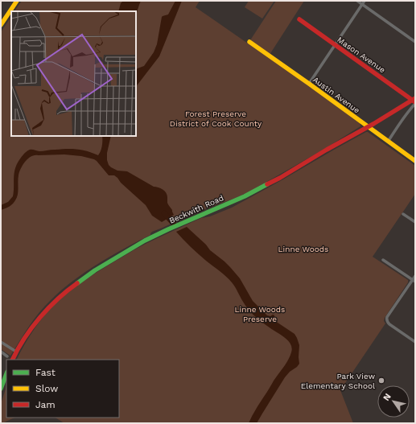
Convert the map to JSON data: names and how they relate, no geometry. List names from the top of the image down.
{
  "streets": {
    "street": ["Mason Avenue", "Austin Avenue", "Beckwith Road"]
  },
  "crossings": [
    ["Mason Avenue", "Beckwith Road"],
    ["Austin Avenue", "Beckwith Road"]
  ],
  "parks": ["Forest Preserve District of Cook County", "Linne Woods", "Linne Woods Preserve"],
  "places": ["Park View Elementary School"],
  "legend": ["Fast", "Slow", "Jam"],
  "north": "top left"
}
